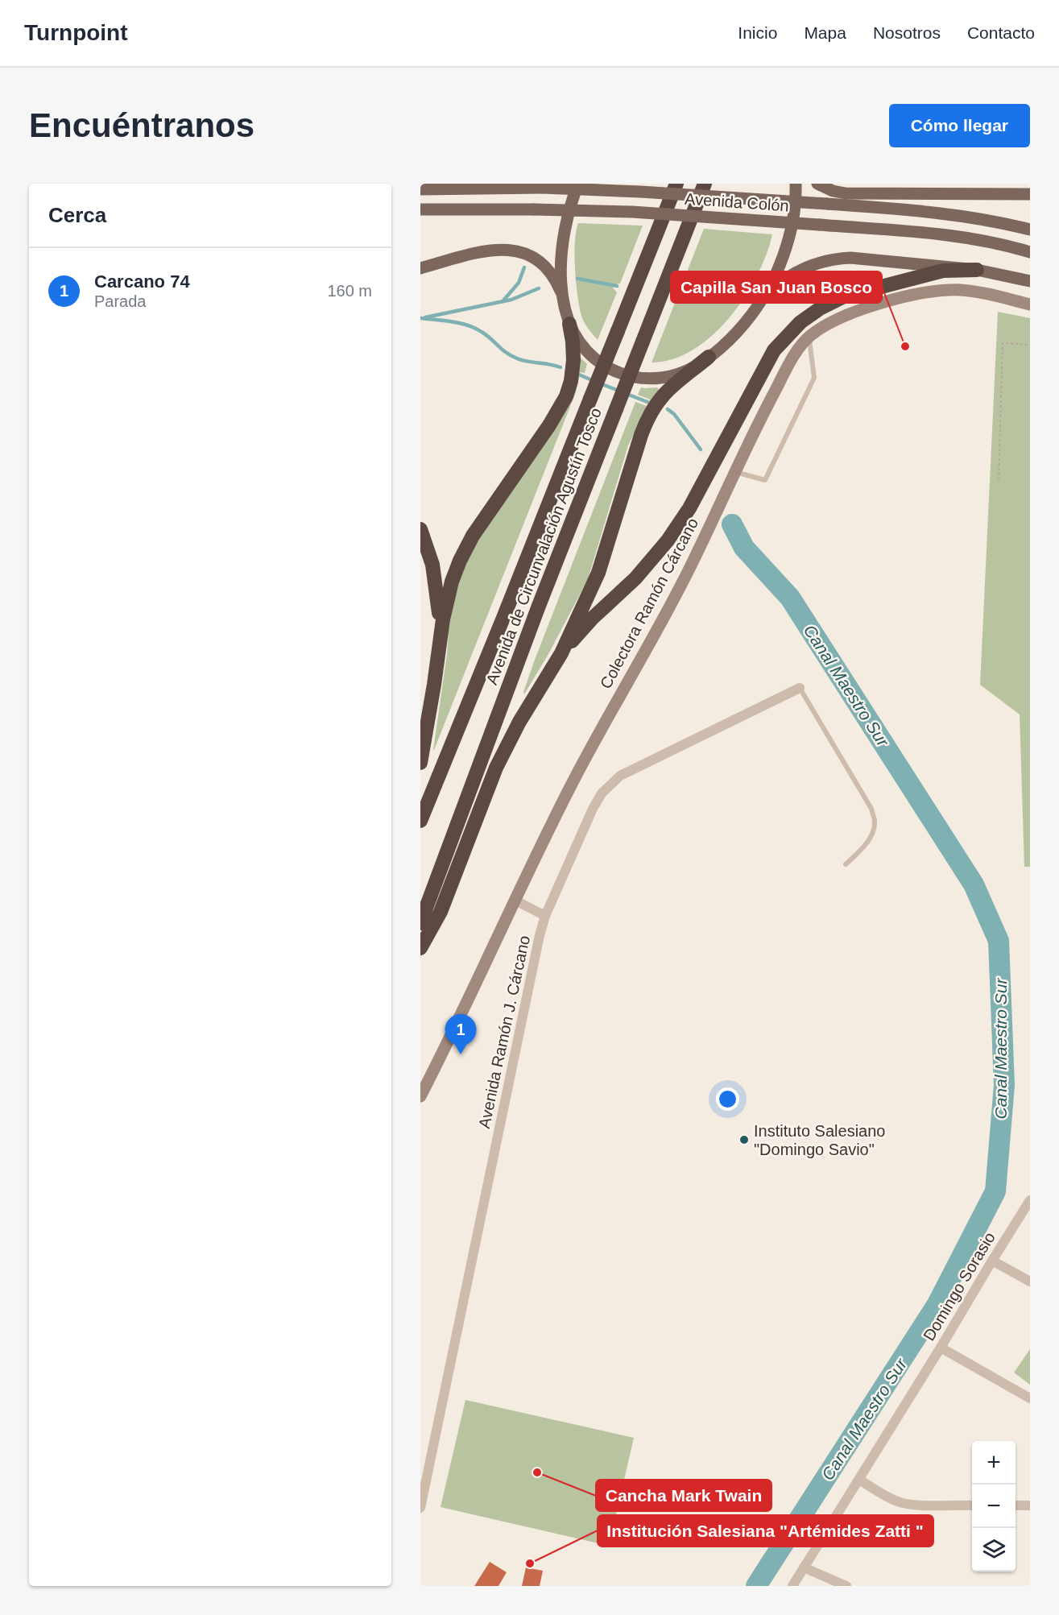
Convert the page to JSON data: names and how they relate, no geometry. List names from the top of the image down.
{
  "streets": {
    "highway": ["Avenida de Circunvalación Agustín Tosco"],
    "main road": ["Avenida Colón", "Colectora Ramón Cárcano"],
    "street": ["Avenida Ramón J. Cárcano", "Domingo Sorasio"]
  },
  "water": ["Canal Maestro Sur"],
  "places": [
    "Capilla San Juan Bosco",
    "Instituto Salesiano \"Domingo Savio\"",
    "Cancha Mark Twain",
    "Institución Salesiana \"Artémides Zatti \""
  ],
  "page": {
    "header": "Turnpoint",
    "nav": [
      "Inicio",
      "Mapa",
      "Nosotros",
      "Contacto"
    ],
    "buttons": "Cómo llegar",
    "title": "Encuéntranos",
    "heading": "Cerca",
    "list": [
      {
        "mark": "1",
        "name": "Carcano 74",
        "note": "Parada",
        "value": "160 m"
      }
    ],
    "pins": "1",
    "map_buttons": ["+", "−"]
  }
}
